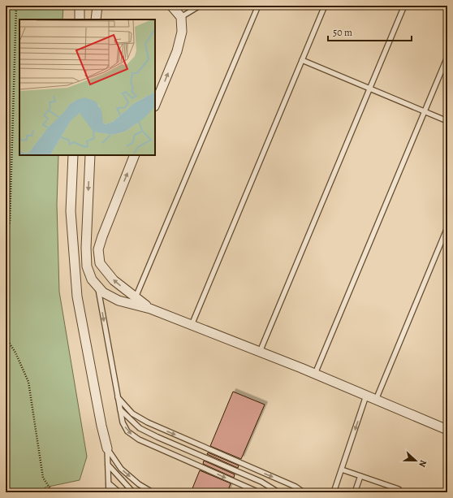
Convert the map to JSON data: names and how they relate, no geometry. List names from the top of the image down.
{
  "scale_bar": "50 m",
  "north": "right"
}
